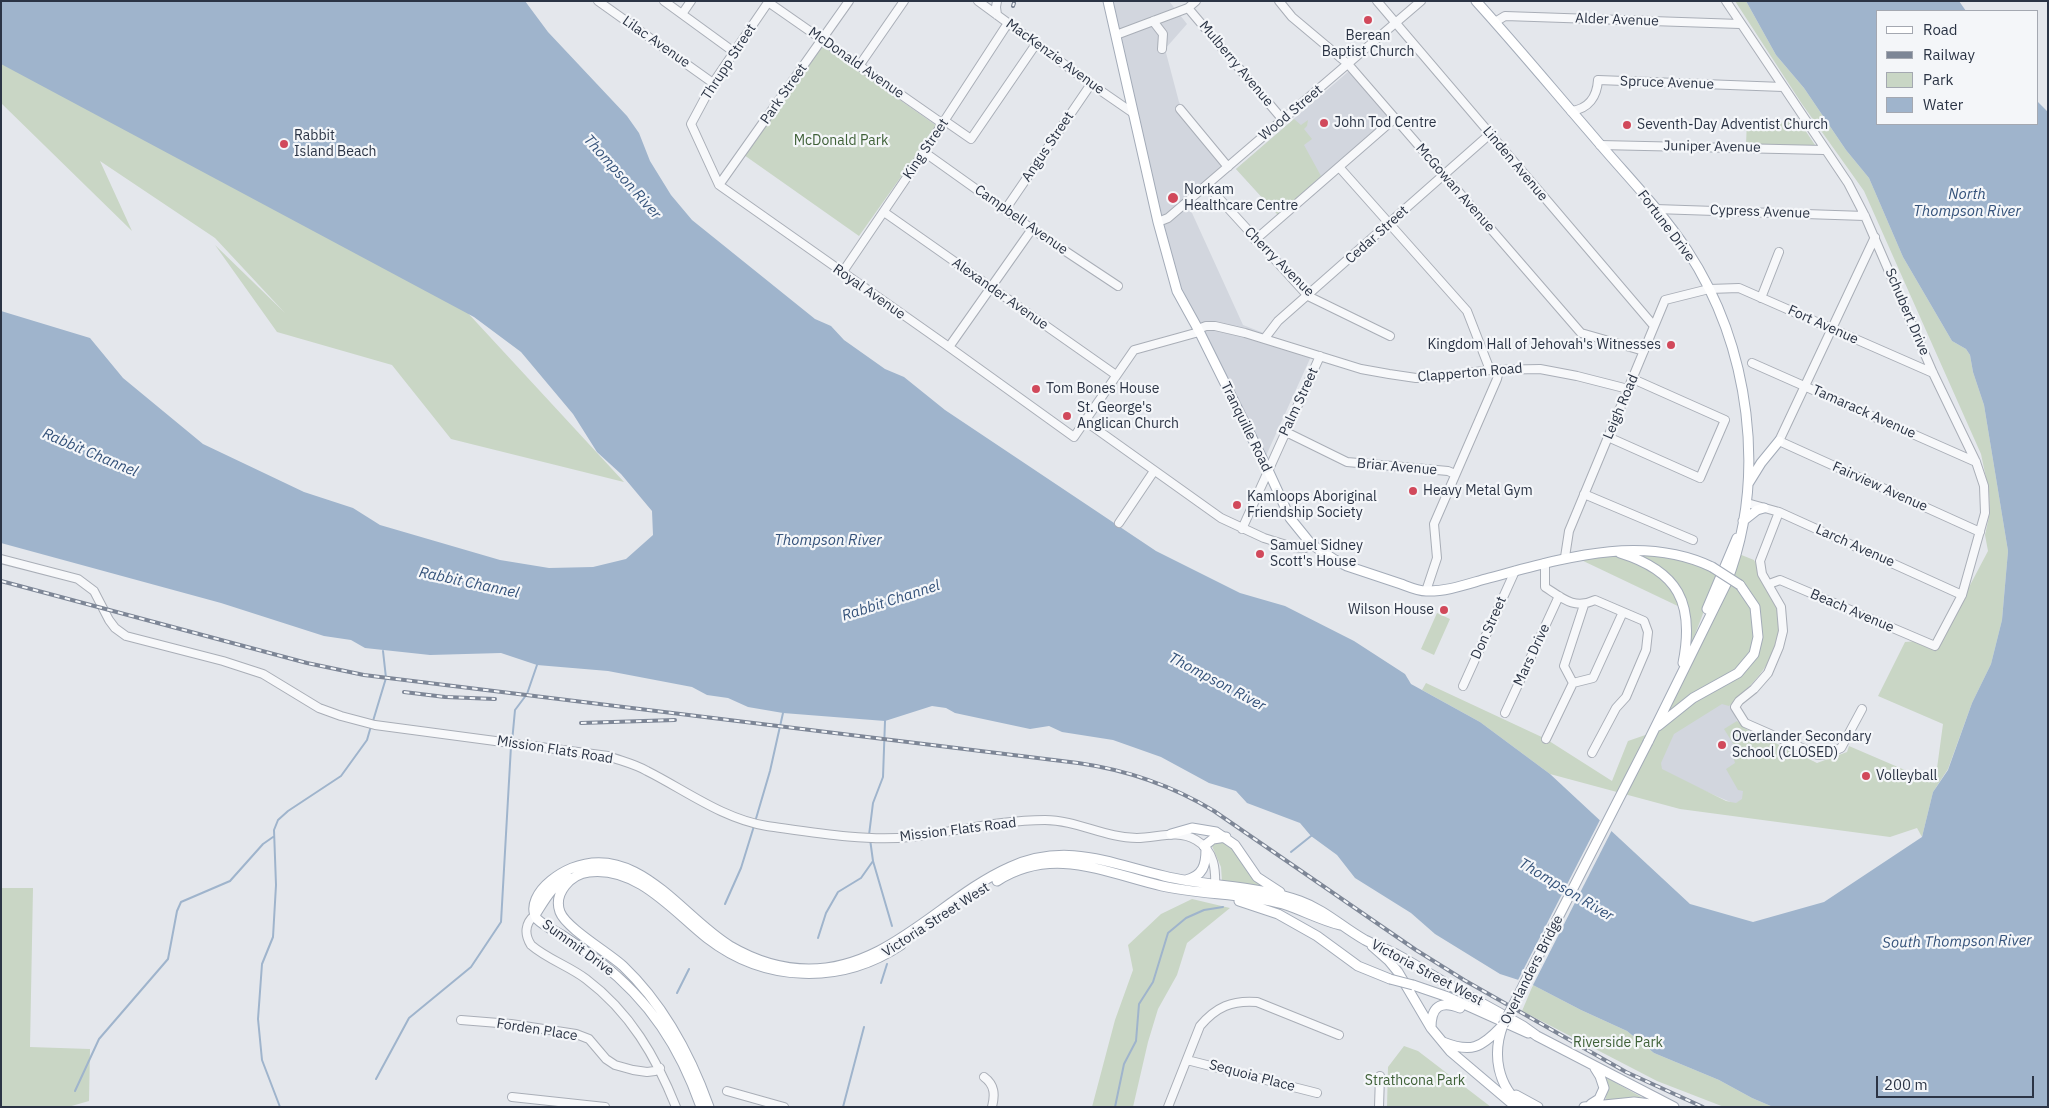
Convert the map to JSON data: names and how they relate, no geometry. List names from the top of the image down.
{
  "streets": {
    "main road": [
      "Fortune Drive",
      "Tranquille Road",
      "Victoria Street West",
      "Summit Drive",
      "Overlanders Bridge"
    ],
    "street": [
      "Alder Avenue",
      "Lilac Avenue",
      "MacKenzie Avenue",
      "Thrupp Street",
      "McDonald Avenue",
      "Mulberry Avenue",
      "Spruce Avenue",
      "Park Street",
      "Wood Street",
      "Angus Street",
      "Juniper Avenue",
      "King Street",
      "Linden Avenue",
      "McGowan Avenue",
      "Cypress Avenue",
      "Campbell Avenue",
      "Cedar Street",
      "Cherry Avenue",
      "Royal Avenue",
      "Alexander Avenue",
      "Schubert Drive",
      "Fort Avenue",
      "Clapperton Road",
      "Palm Street",
      "Leigh Road",
      "Tamarack Avenue",
      "Briar Avenue",
      "Fairview Avenue",
      "Larch Avenue",
      "Beach Avenue",
      "Don Street",
      "Mars Drive",
      "Mission Flats Road",
      "Forden Place",
      "Sequoia Place"
    ]
  },
  "crossings": [
    ["Alder Avenue", "Fortune Drive"],
    ["Alder Avenue", "Schubert Drive"],
    ["Lilac Avenue", "Thrupp Street"],
    ["MacKenzie Avenue", "McDonald Avenue"],
    ["MacKenzie Avenue", "Angus Street"],
    ["MacKenzie Avenue", "King Street"],
    ["MacKenzie Avenue", "Tranquille Road"],
    ["Thrupp Street", "McDonald Avenue"],
    ["Thrupp Street", "Royal Avenue"],
    ["McDonald Avenue", "Park Street"],
    ["McDonald Avenue", "King Street"],
    ["Mulberry Avenue", "Wood Street"],
    ["Spruce Avenue", "Fortune Drive"],
    ["Spruce Avenue", "Schubert Drive"],
    ["Park Street", "Royal Avenue"],
    ["Wood Street", "Linden Avenue"],
    ["Wood Street", "McGowan Avenue"],
    ["Wood Street", "Cherry Avenue"],
    ["Wood Street", "Tranquille Road"],
    ["Angus Street", "Campbell Avenue"],
    ["Juniper Avenue", "Fortune Drive"],
    ["Juniper Avenue", "Schubert Drive"],
    ["King Street", "Campbell Avenue"],
    ["King Street", "Royal Avenue"],
    ["King Street", "Alexander Avenue"],
    ["Linden Avenue", "Cedar Street"],
    ["Linden Avenue", "Leigh Road"],
    ["McGowan Avenue", "Cedar Street"],
    ["McGowan Avenue", "Leigh Road"],
    ["Cypress Avenue", "Fortune Drive"],
    ["Cypress Avenue", "Schubert Drive"],
    ["Fortune Drive", "Fort Avenue"],
    ["Fortune Drive", "Leigh Road"],
    ["Fortune Drive", "Tranquille Road"],
    ["Fortune Drive", "Larch Avenue"],
    ["Fortune Drive", "Overlanders Bridge"],
    ["Cedar Street", "Cherry Avenue"],
    ["Cedar Street", "Clapperton Road"],
    ["Royal Avenue", "Clapperton Road"],
    ["Alexander Avenue", "Clapperton Road"],
    ["Schubert Drive", "Fort Avenue"],
    ["Schubert Drive", "Tamarack Avenue"],
    ["Schubert Drive", "Fairview Avenue"],
    ["Schubert Drive", "Larch Avenue"],
    ["Schubert Drive", "Beach Avenue"],
    ["Fort Avenue", "Leigh Road"],
    ["Clapperton Road", "Palm Street"],
    ["Clapperton Road", "Leigh Road"],
    ["Clapperton Road", "Tranquille Road"],
    ["Palm Street", "Tranquille Road"],
    ["Palm Street", "Briar Avenue"],
    ["Leigh Road", "Tranquille Road"],
    ["Tranquille Road", "Don Street"],
    ["Victoria Street West", "Summit Drive"]
  ],
  "water": [
    "Thompson River",
    "North Thompson River",
    "Rabbit Channel",
    "South Thompson River"
  ],
  "parks": ["McDonald Park", "Riverside Park", "Strathcona Park"],
  "places": [
    "Berean Baptist Church",
    "John Tod Centre",
    "Seventh-Day Adventist Church",
    "Rabbit Island Beach",
    "Norkam Healthcare Centre",
    "Kingdom Hall of Jehovah's Witnesses",
    "Tom Bones House",
    "St. George's Anglican Church",
    "Heavy Metal Gym",
    "Kamloops Aboriginal Friendship Society",
    "Samuel Sidney Scott's House",
    "Wilson House",
    "Overlander Secondary School (CLOSED)",
    "Volleyball"
  ],
  "legend": [
    "Road",
    "Railway",
    "Park",
    "Water"
  ],
  "scale_bar": "200 m"
}
